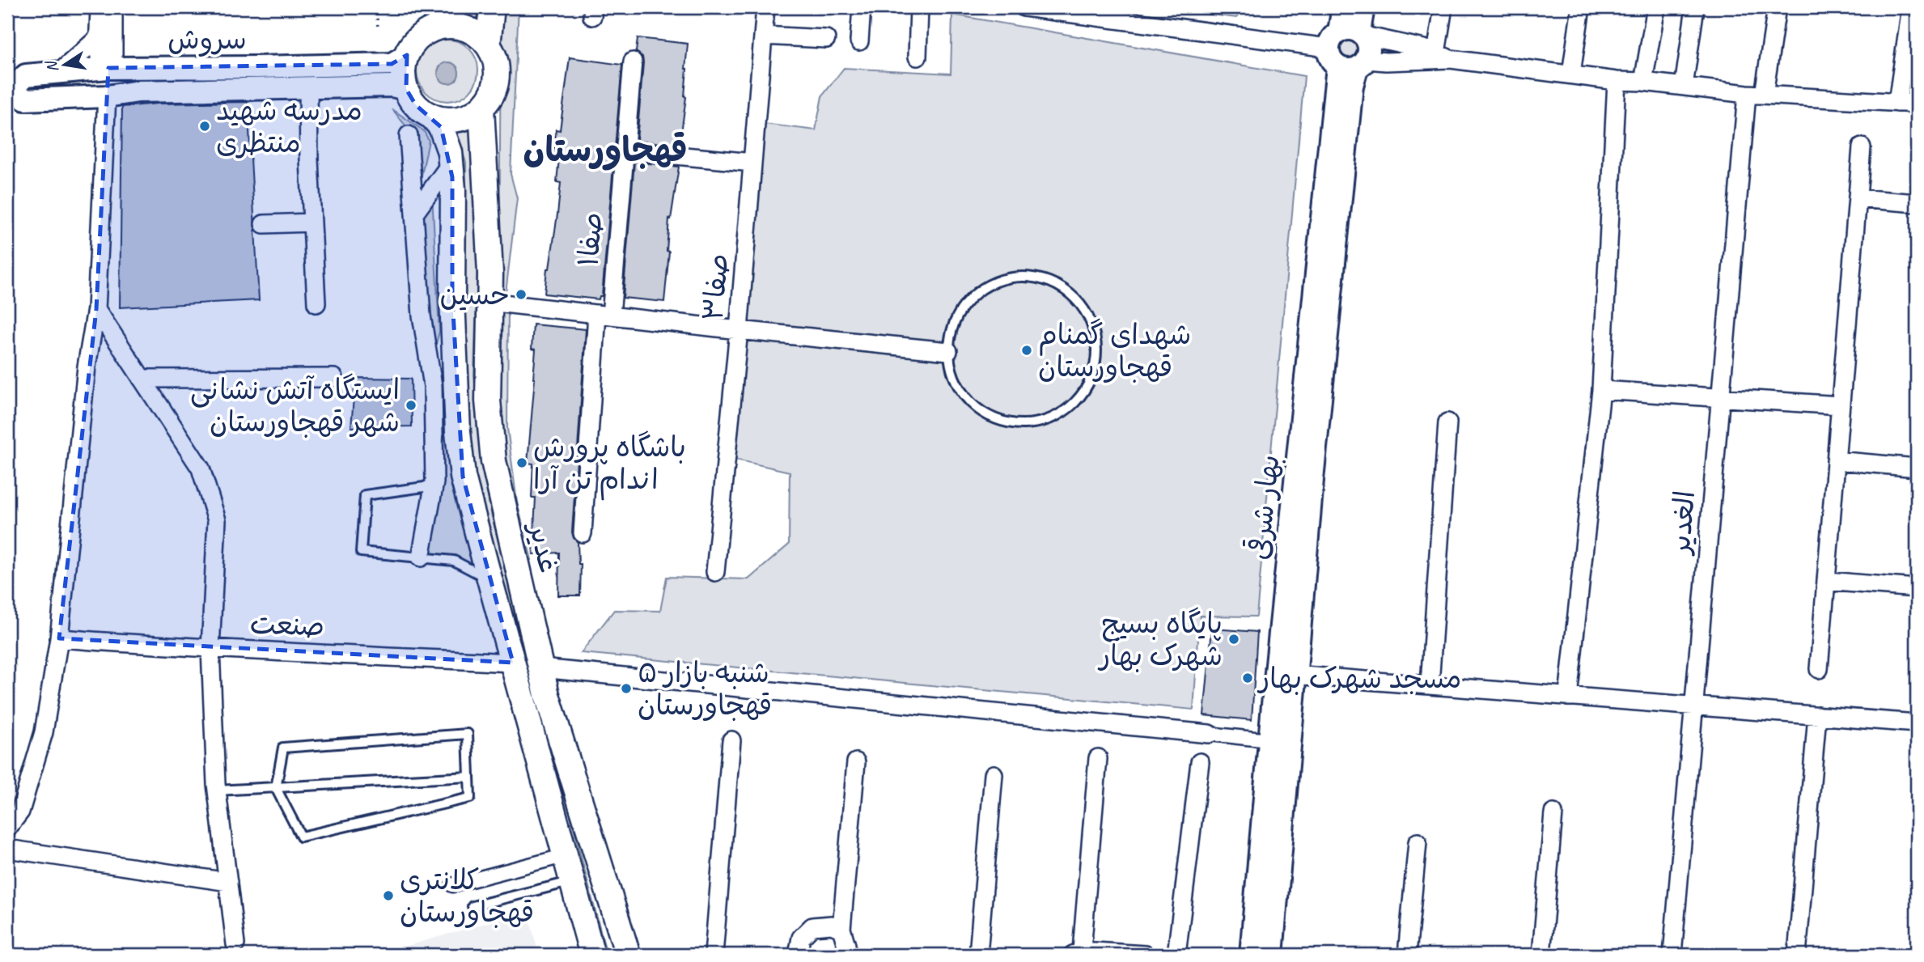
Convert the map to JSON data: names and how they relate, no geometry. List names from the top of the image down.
{
  "streets": {
    "main road": ["غدیر"],
    "street": [
      "سروش",
      "صفا۱",
      "صفا۳",
      "بهار شرقی",
      "الغدیر",
      "صنعت"
    ]
  },
  "crossings": [
    ["سروش", "غدیر"]
  ],
  "districts": ["قهجاورستان"],
  "places": [
    "مدرسه شهید منتظری",
    "حسین",
    "شهدای گمنام قهجاورستان",
    "ایستگاه آتش نشانی شهر قهجاورستان",
    "باشگاه پرورش اندام تن آرا",
    "پایگاه بسیج شهرک بهار",
    "مسجد شهرک بهار",
    "۵ شنبه بازار قهجاورستان",
    "کلانتری قهجاورستان"
  ],
  "north": "left"
}
